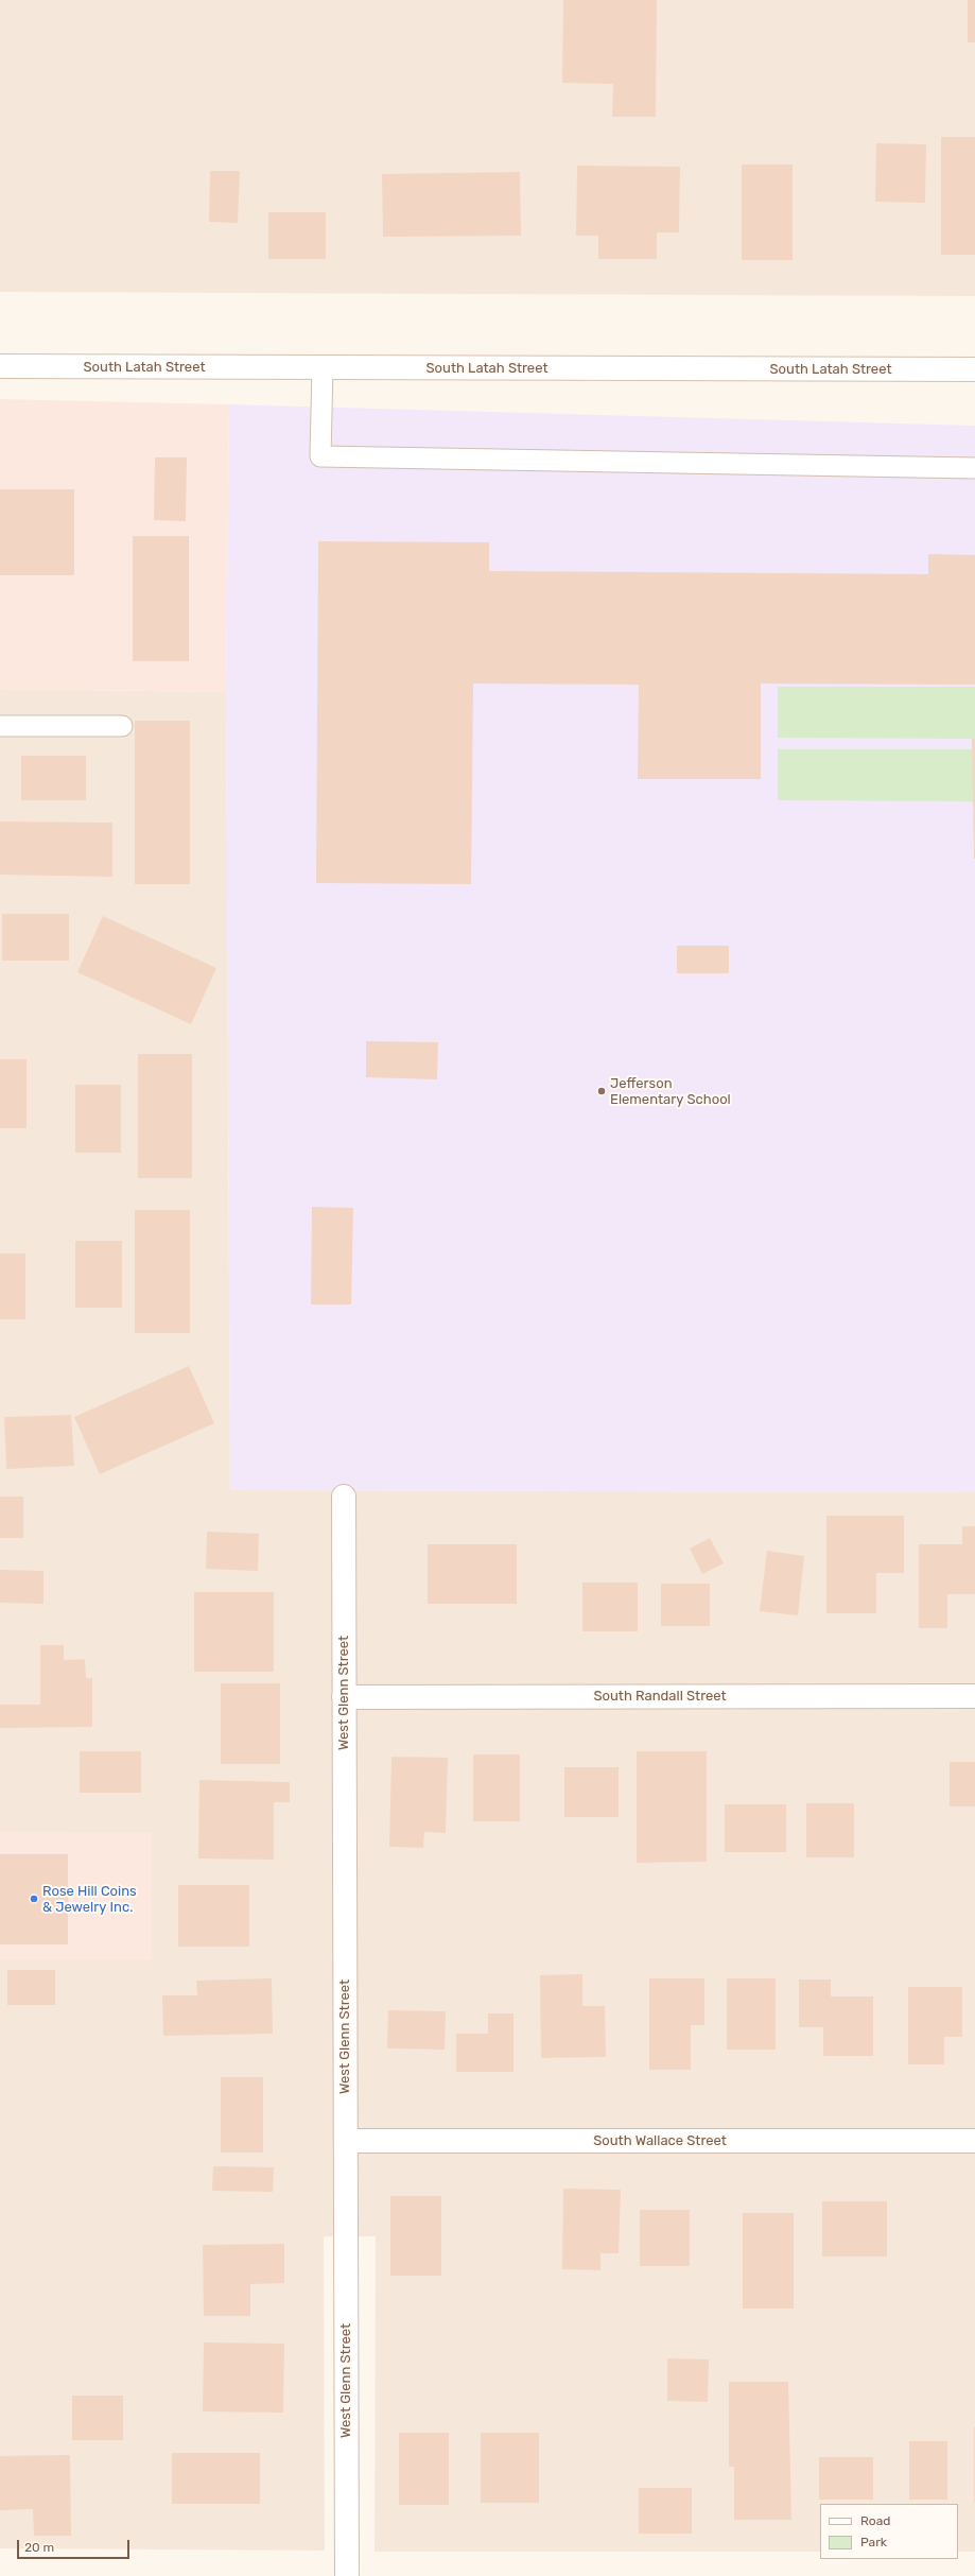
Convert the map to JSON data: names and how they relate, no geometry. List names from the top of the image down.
{
  "streets": {
    "street": [
      "South Latah Street",
      "West Glenn Street",
      "South Randall Street",
      "South Wallace Street"
    ]
  },
  "crossings": [
    ["West Glenn Street", "South Randall Street"],
    ["West Glenn Street", "South Wallace Street"]
  ],
  "places": ["Jefferson Elementary School", "Rose Hill Coins & Jewelry Inc."],
  "legend": ["Road", "Park"],
  "scale_bar": "20 m"
}
